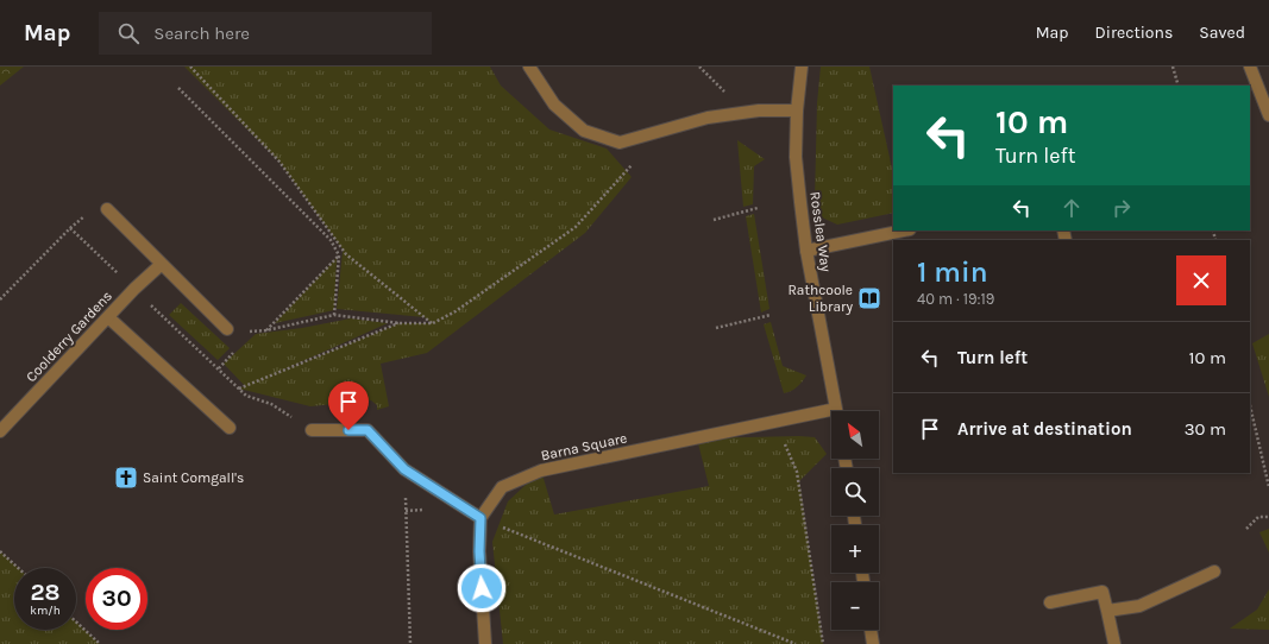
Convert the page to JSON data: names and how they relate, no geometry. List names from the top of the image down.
{
  "streets": {
    "street": ["Rosslea Way", "Coolderry Gardens", "Barna Square"]
  },
  "crossings": [
    ["Rosslea Way", "Barna Square"]
  ],
  "places": {
    "library": ["Rathcoole Library"],
    "church": ["Saint Comgall's"]
  },
  "north": "top left",
  "page": {
    "header": "Map",
    "search": "Search here",
    "nav": ["Map", "Directions", "Saved"],
    "turn": ["10 m", "Turn left"],
    "heading": ["1 min", "40 m · 19:19"],
    "list": [
      {
        "name": "Turn left",
        "value": "10 m"
      },
      {
        "name": "Arrive at destination",
        "value": "30 m"
      }
    ],
    "map_buttons": ["+", "−"],
    "speed": "28 km/h",
    "limit": "30"
  }
}
